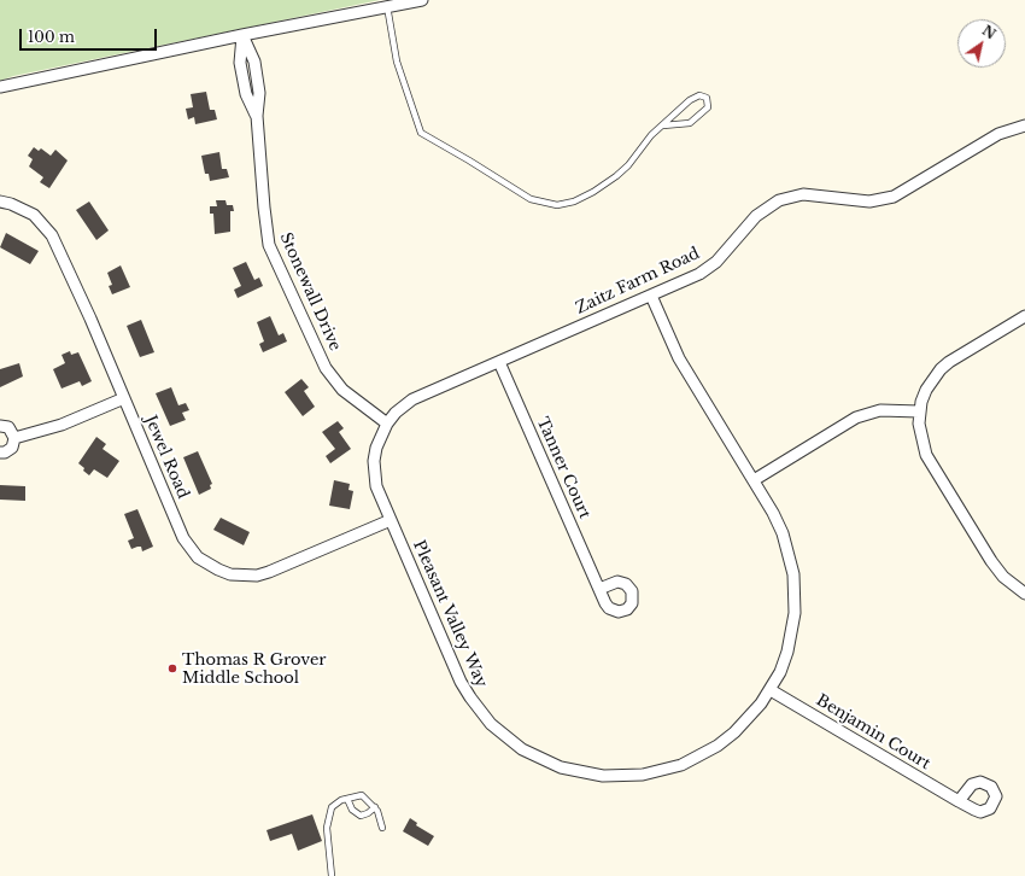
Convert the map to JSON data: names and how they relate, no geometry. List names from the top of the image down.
{
  "streets": {
    "street": [
      "Zaitz Farm Road",
      "Stonewall Drive",
      "Jewel Road",
      "Tanner Court",
      "Pleasant Valley Way",
      "Benjamin Court"
    ]
  },
  "crossings": [
    ["Zaitz Farm Road", "Stonewall Drive"],
    ["Zaitz Farm Road", "Tanner Court"],
    ["Zaitz Farm Road", "Pleasant Valley Way"],
    ["Stonewall Drive", "Pleasant Valley Way"],
    ["Jewel Road", "Pleasant Valley Way"],
    ["Pleasant Valley Way", "Benjamin Court"]
  ],
  "places": ["Thomas R Grover Middle School"],
  "scale_bar": "100 m",
  "north": "top right"
}
